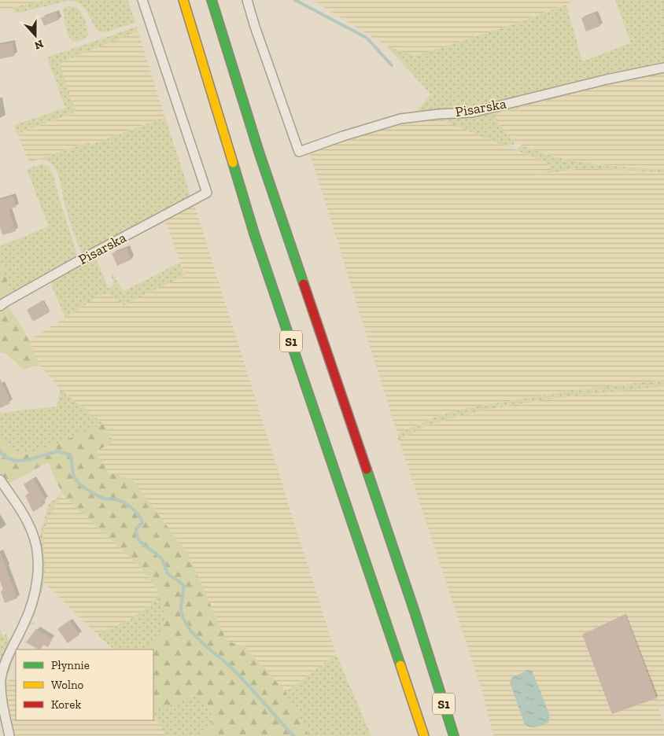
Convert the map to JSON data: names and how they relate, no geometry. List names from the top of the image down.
{
  "streets": {
    "highway": ["S1"],
    "street": ["Pisarska"]
  },
  "legend": ["Płynnie", "Wolno", "Korek"],
  "north": "bottom"
}
